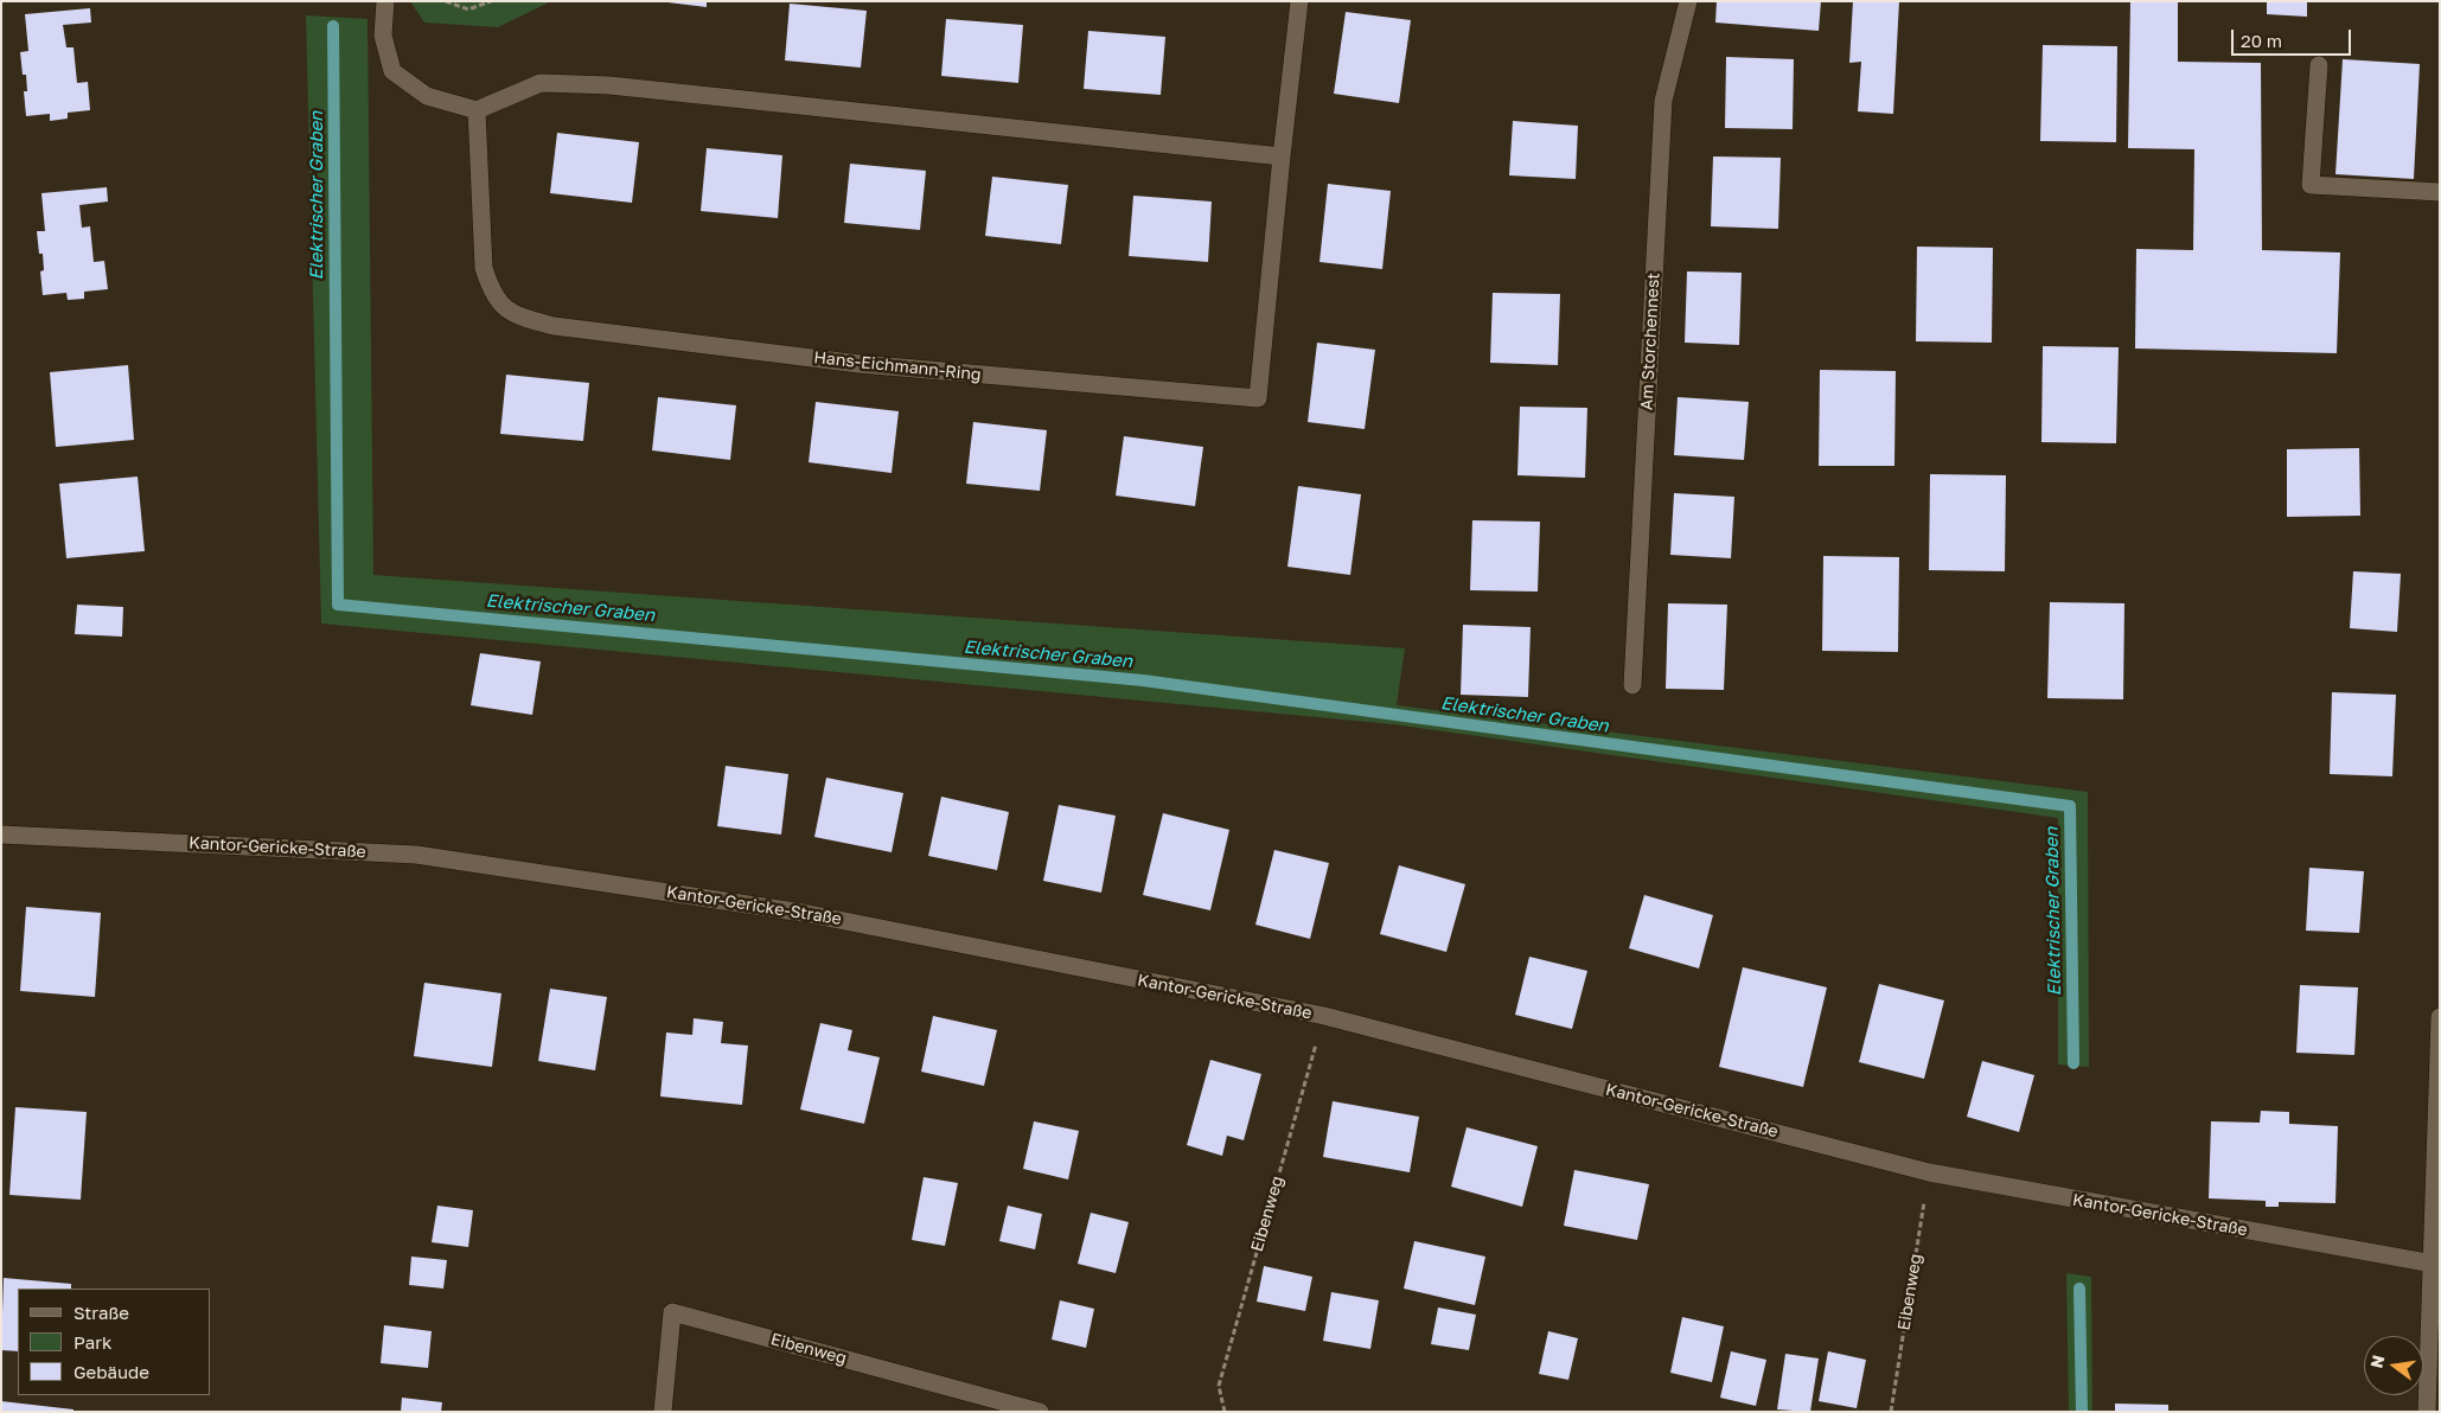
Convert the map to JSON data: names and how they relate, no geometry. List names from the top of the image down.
{
  "streets": {
    "street": [
      "Am Storchennest",
      "Hans-Eichmann-Ring",
      "Kantor-Gericke-Straße",
      "Eibenweg"
    ]
  },
  "crossings": [
    ["Kantor-Gericke-Straße", "Eibenweg"]
  ],
  "water": ["Elektrischer Graben"],
  "legend": ["Straße", "Park", "Gebäude"],
  "scale_bar": "20 m",
  "north": "left"
}
